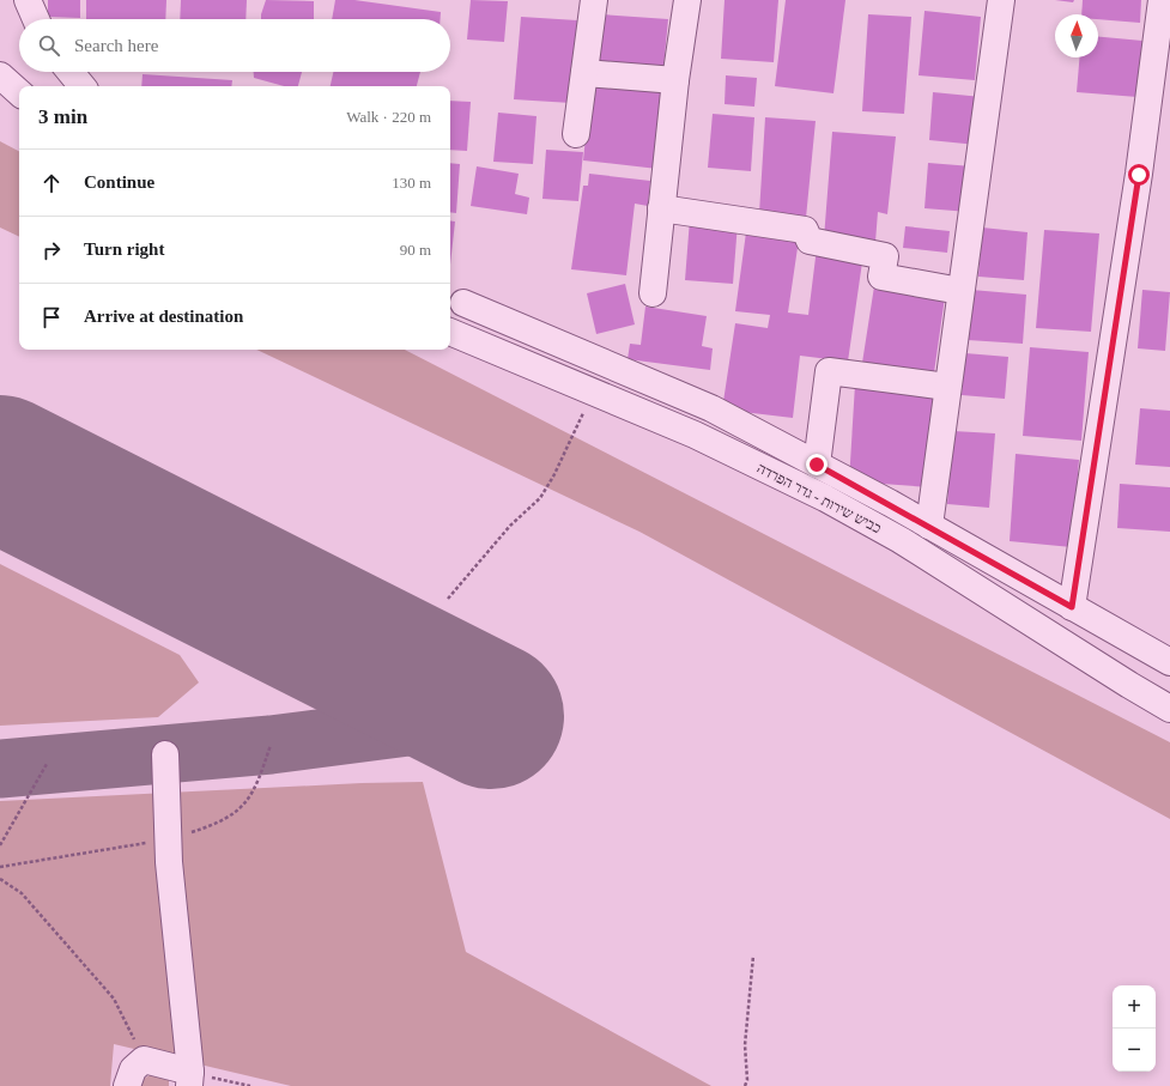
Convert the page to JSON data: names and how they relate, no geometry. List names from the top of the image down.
{
  "streets": {
    "street": ["כביש שירות - גדר הפרדה"]
  },
  "north": "top",
  "page": {
    "search": "Search here",
    "heading": ["3 min", "Walk · 220 m"],
    "list": [
      ["Continue", "130 m"],
      ["Turn right", "90 m"],
      "Arrive at destination"
    ],
    "map_buttons": ["+", "−"]
  }
}
